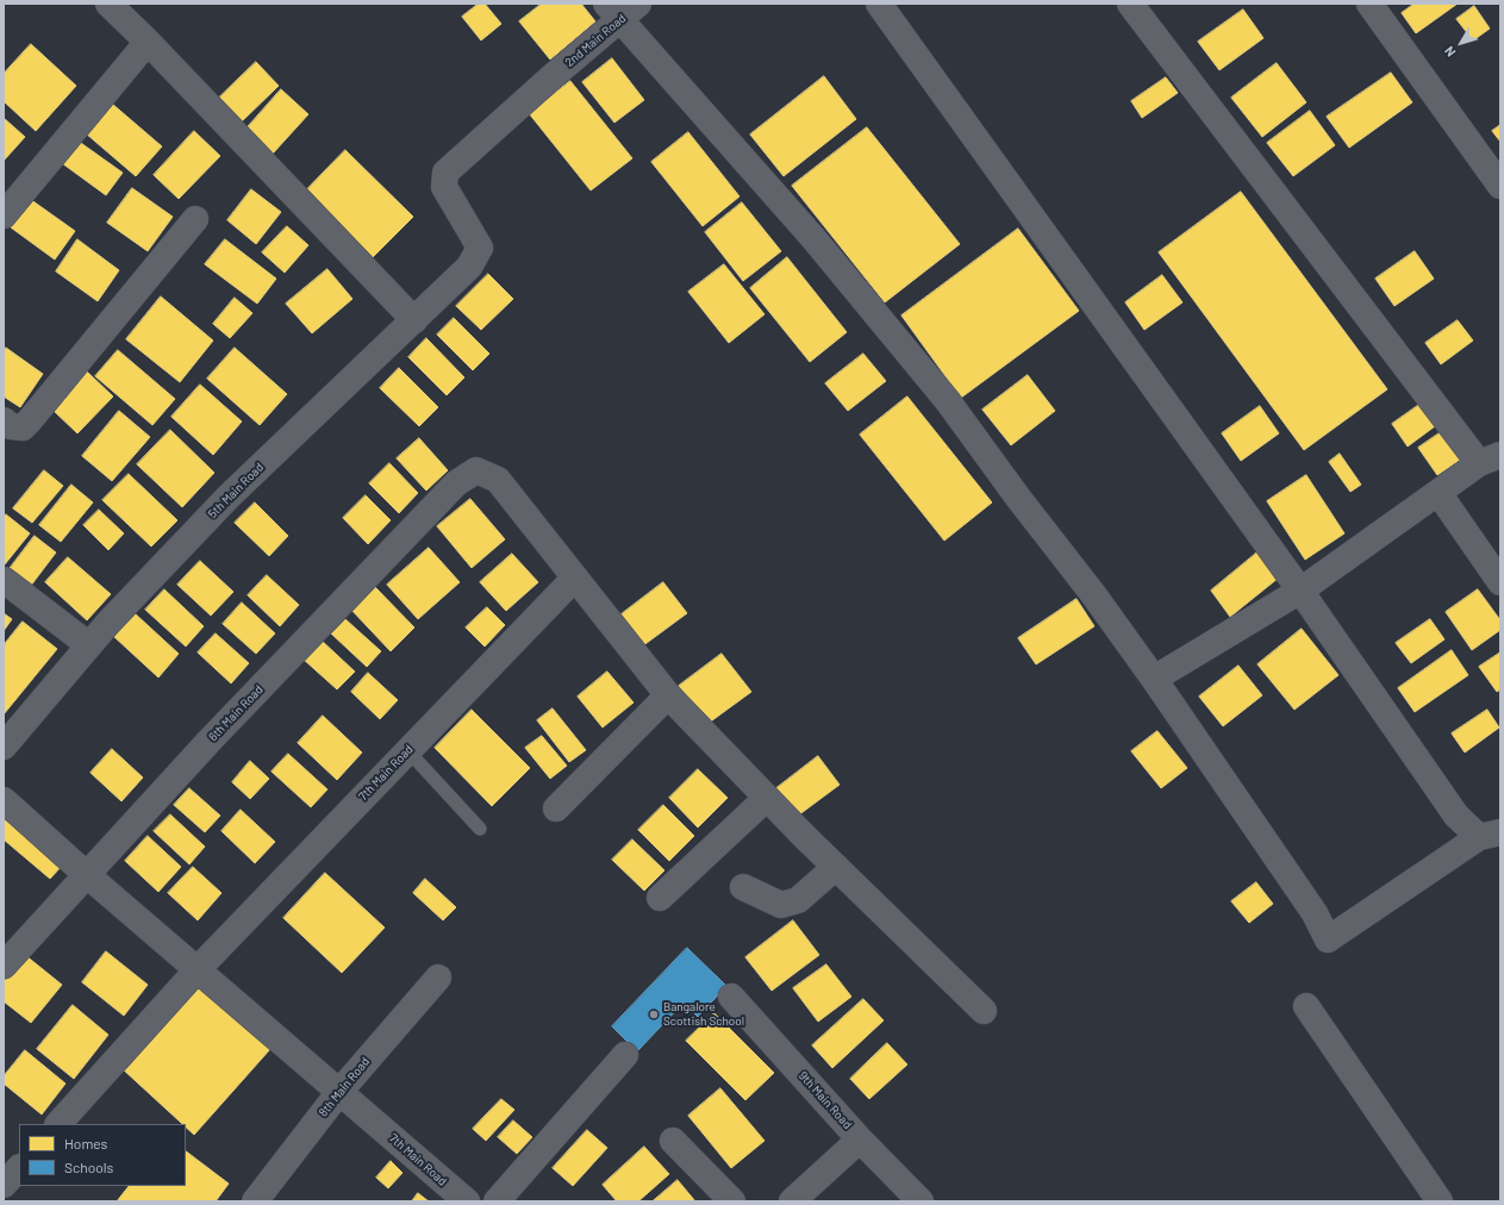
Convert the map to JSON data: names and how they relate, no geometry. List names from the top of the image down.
{
  "streets": {
    "street": [
      "2nd Main Road",
      "5th Main Road",
      "6th Main Road",
      "7th Main Road",
      "8th Main Road",
      "9th Main Road"
    ]
  },
  "crossings": [
    ["2nd Main Road", "5th Main Road"],
    ["6th Main Road", "7th Main Road"],
    ["7th Main Road", "8th Main Road"]
  ],
  "places": ["Bangalore Scottish School"],
  "legend": ["Homes", "Schools"],
  "north": "bottom left"
}
